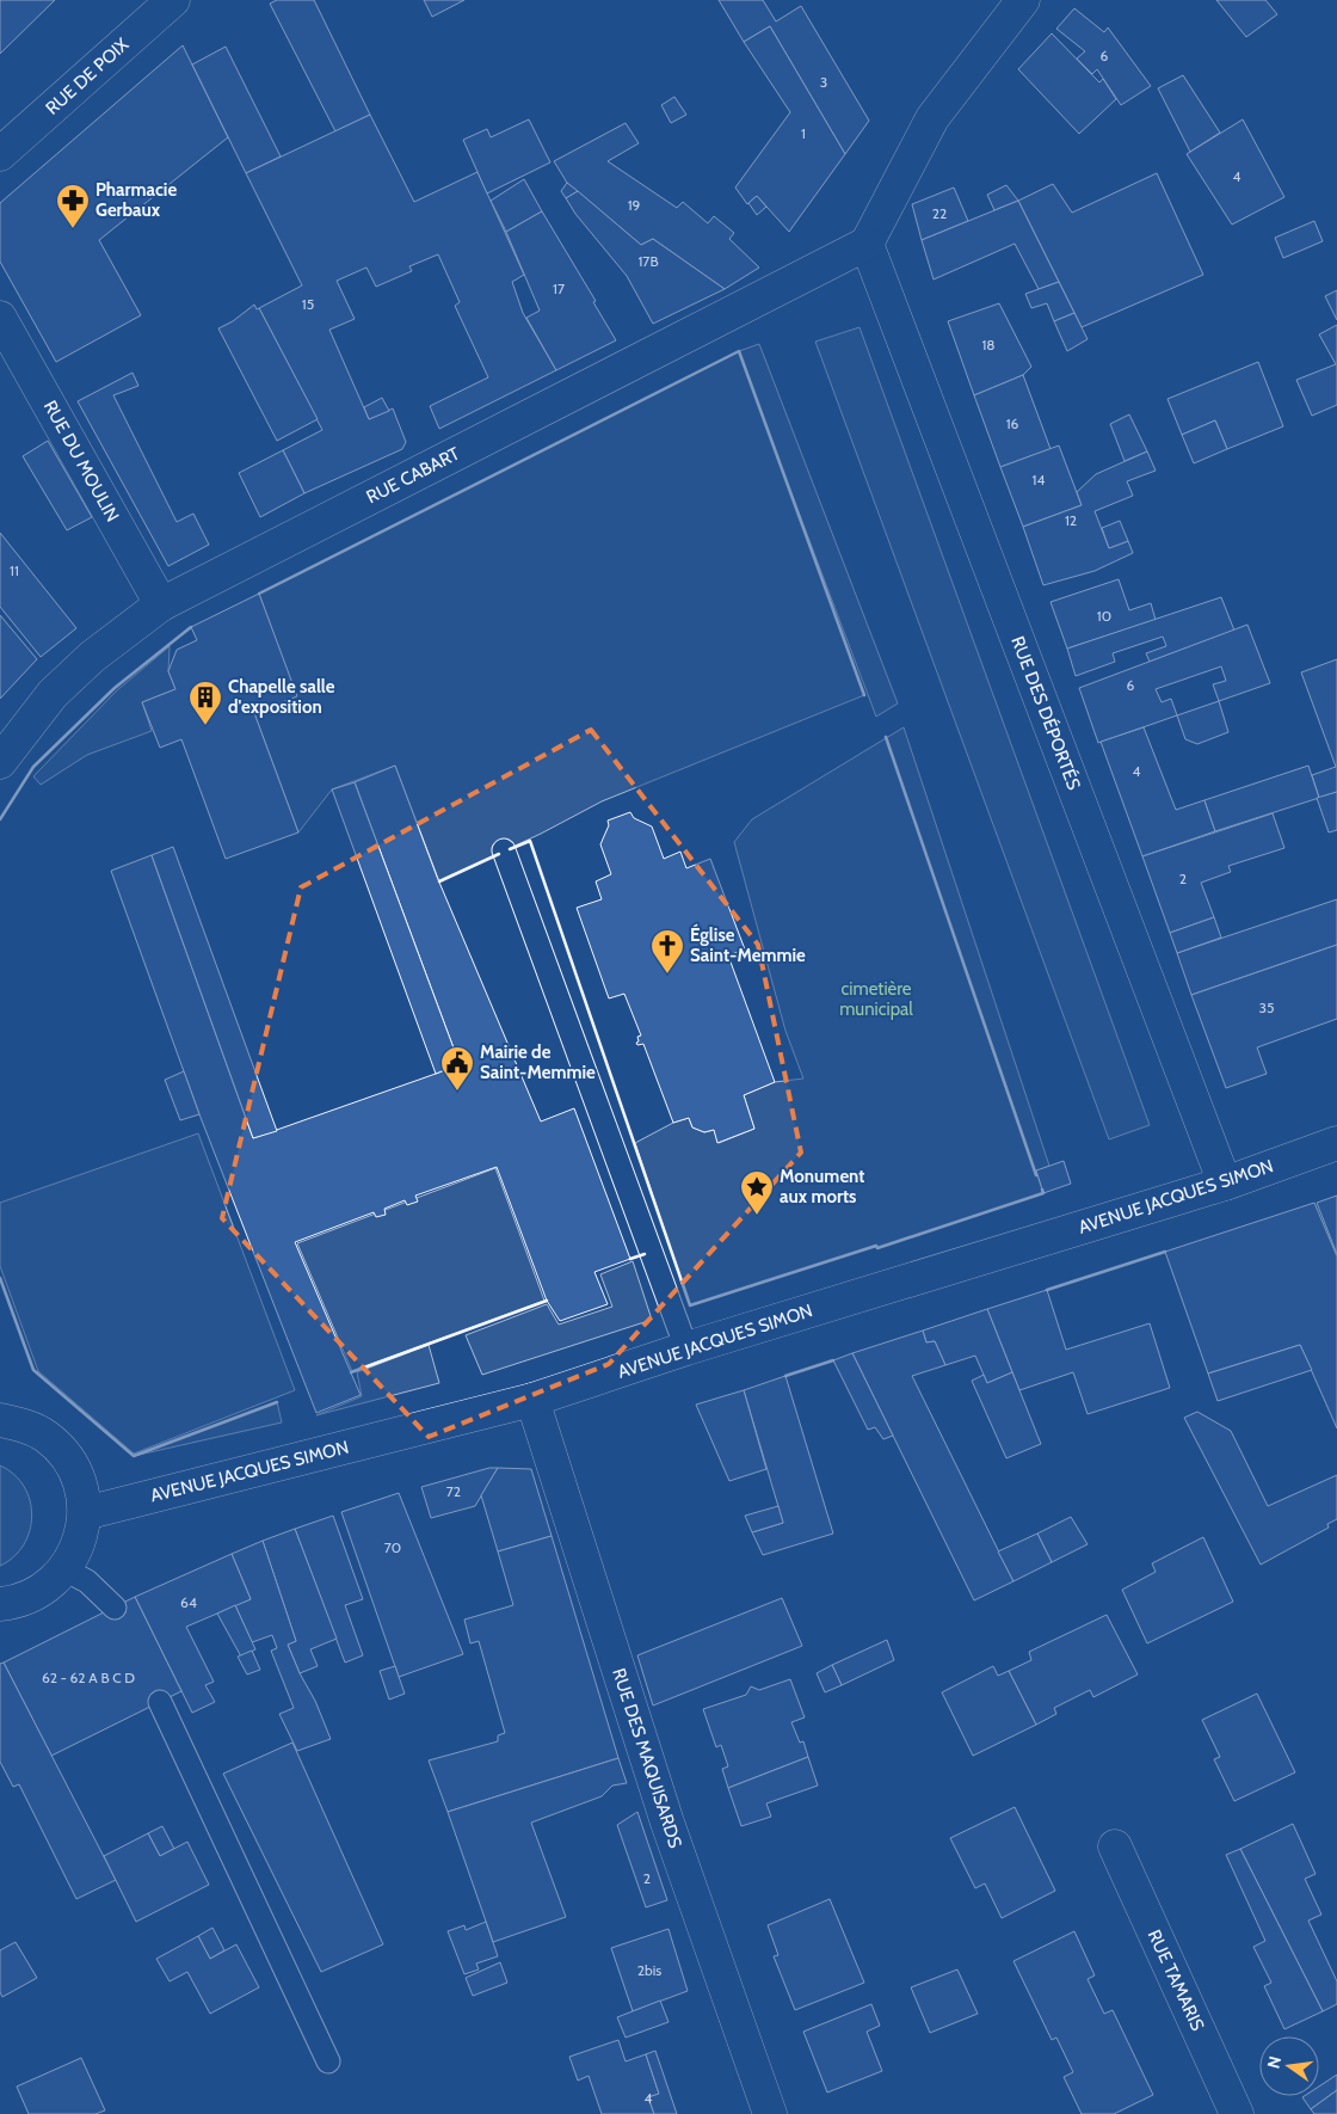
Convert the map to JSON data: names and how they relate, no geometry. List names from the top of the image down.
{
  "streets": {
    "street": [
      "RUE DE POIX",
      "RUE DU MOULIN",
      "RUE CABART",
      "RUE DES DÉPORTÉS",
      "AVENUE JACQUES SIMON",
      "RUE DES MAQUISARDS",
      "RUE TAMARIS"
    ]
  },
  "crossings": [
    ["RUE DU MOULIN", "RUE CABART"],
    ["RUE CABART", "RUE DES DÉPORTÉS"],
    ["RUE DES DÉPORTÉS", "AVENUE JACQUES SIMON"],
    ["AVENUE JACQUES SIMON", "RUE DES MAQUISARDS"]
  ],
  "parks": ["cimetière municipal"],
  "places": {
    "pharmacy": ["Pharmacie Gerbaux"],
    "building": ["Chapelle salle d'exposition"],
    "church": ["Église Saint-Memmie"],
    "public building": ["Mairie de Saint-Memmie"],
    "place": ["Monument aux morts"]
  },
  "house_numbers": [
    "6",
    "3",
    "1",
    "4",
    "19",
    "22",
    "17B",
    "17",
    "15",
    "18",
    "16",
    "14",
    "12",
    "11",
    "10",
    "6",
    "4",
    "2",
    "35",
    "72",
    "70",
    "64",
    "62 - 62 A B C D",
    "2",
    "2bis",
    "4"
  ],
  "north": "left"
}
